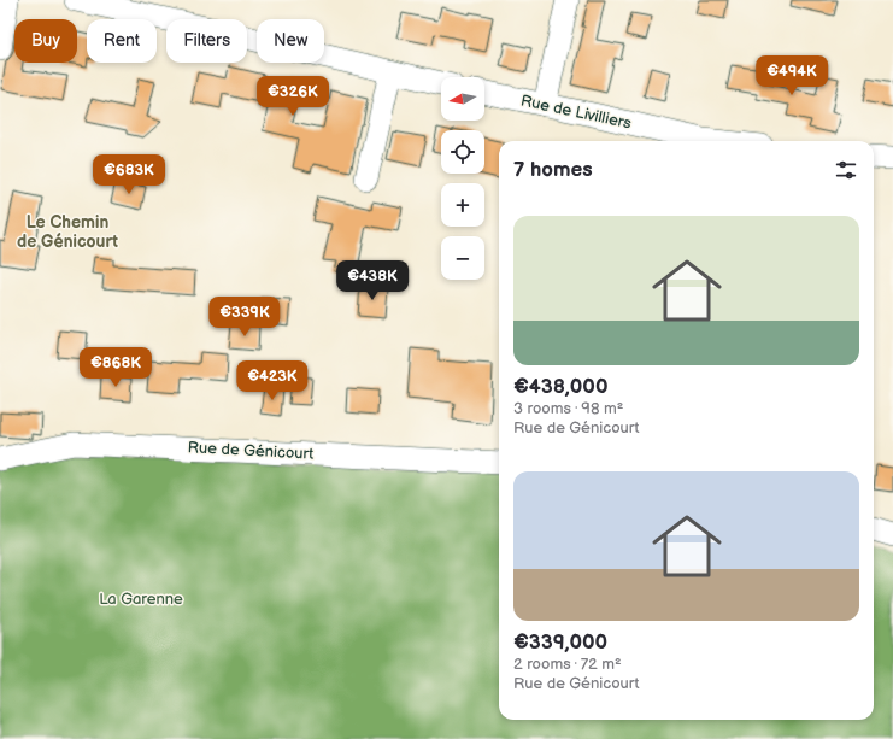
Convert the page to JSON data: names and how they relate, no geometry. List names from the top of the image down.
{
  "streets": {
    "street": ["Rue de Livilliers", "Rue de Génicourt"]
  },
  "districts": ["Le Chemin de Génicourt"],
  "parks": ["La Garenne"],
  "north": "left",
  "page": {
    "chip": [
      "Buy",
      "Rent",
      "Filters",
      "New"
    ],
    "price": [
      "€494K",
      "€326K",
      "€683K",
      "€438K",
      "€339K",
      "€868K",
      "€423K"
    ],
    "map_buttons": ["+", "−"],
    "heading": "7 homes",
    "list": [
      {
        "name": "€438,000",
        "note": "3 rooms · 98 m² · Rue de Génicourt"
      },
      {
        "name": "€339,000",
        "note": "2 rooms · 72 m² · Rue de Génicourt"
      }
    ]
  }
}
